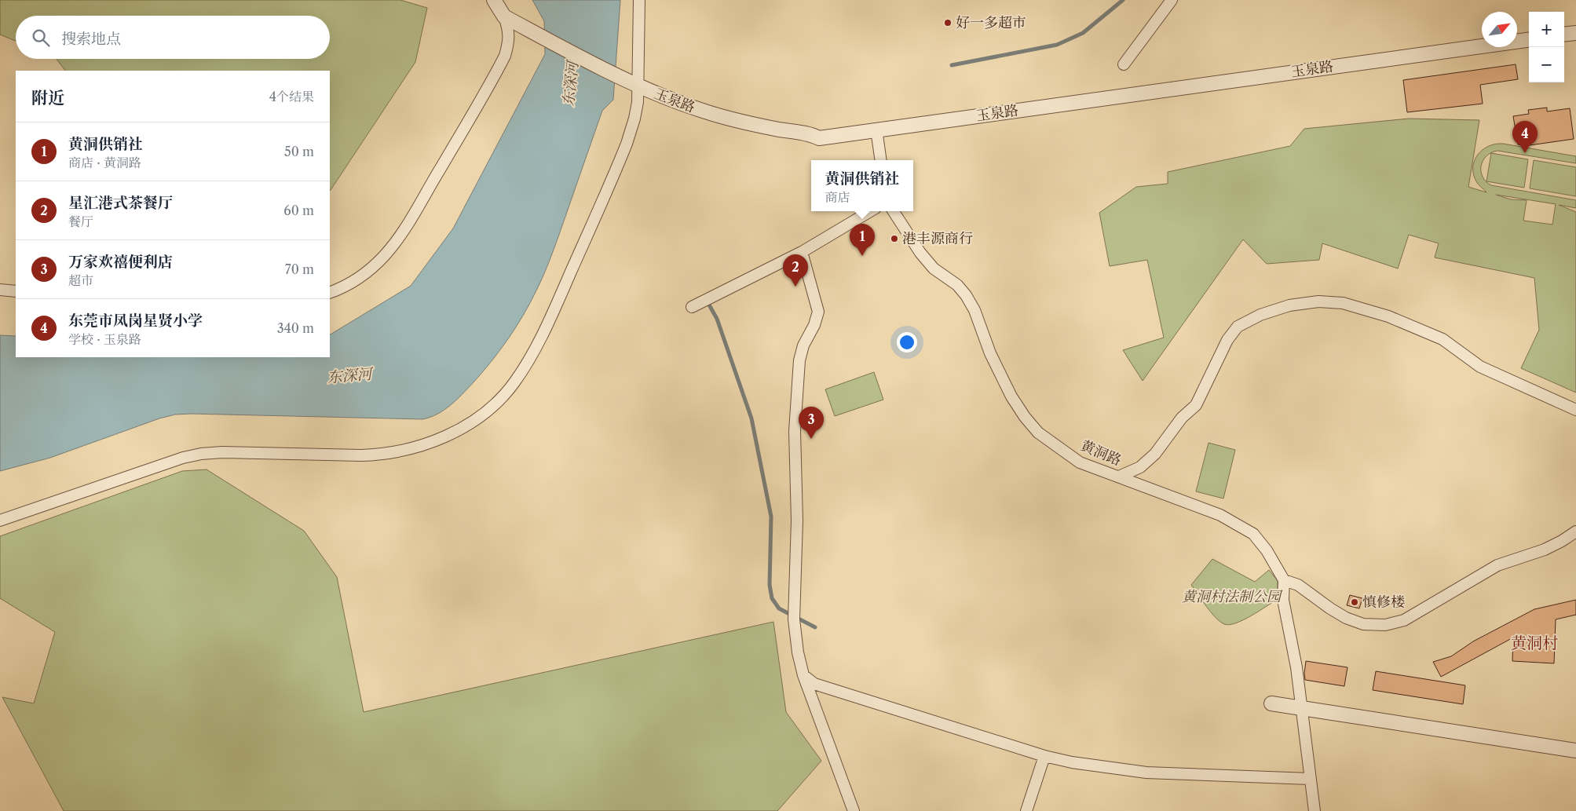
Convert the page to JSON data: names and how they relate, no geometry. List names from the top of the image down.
{
  "streets": {
    "street": ["玉泉路", "黄洞路"]
  },
  "districts": ["黄洞村"],
  "water": ["东深河"],
  "parks": ["黄洞村法制公园"],
  "places": ["好一多超市", "港丰源商行", "慎修楼"],
  "north": "top right",
  "page": {
    "map_buttons": ["+", "−"],
    "search": "搜索地点",
    "heading": ["附近", "4个结果"],
    "pins": [
      "4",
      "1",
      "2",
      "3"
    ],
    "list": [
      {
        "mark": "1",
        "name": "黄洞供销社",
        "note": "商店 · 黄洞路",
        "value": "50 m"
      },
      {
        "mark": "2",
        "name": "星汇港式茶餐厅",
        "note": "餐厅",
        "value": "60 m"
      },
      {
        "mark": "3",
        "name": "万家欢禧便利店",
        "note": "超市",
        "value": "70 m"
      },
      {
        "mark": "4",
        "name": "东莞市凤岗星贤小学",
        "note": "学校 · 玉泉路",
        "value": "340 m"
      }
    ],
    "popup": ["黄洞供销社", "商店"]
  }
}
